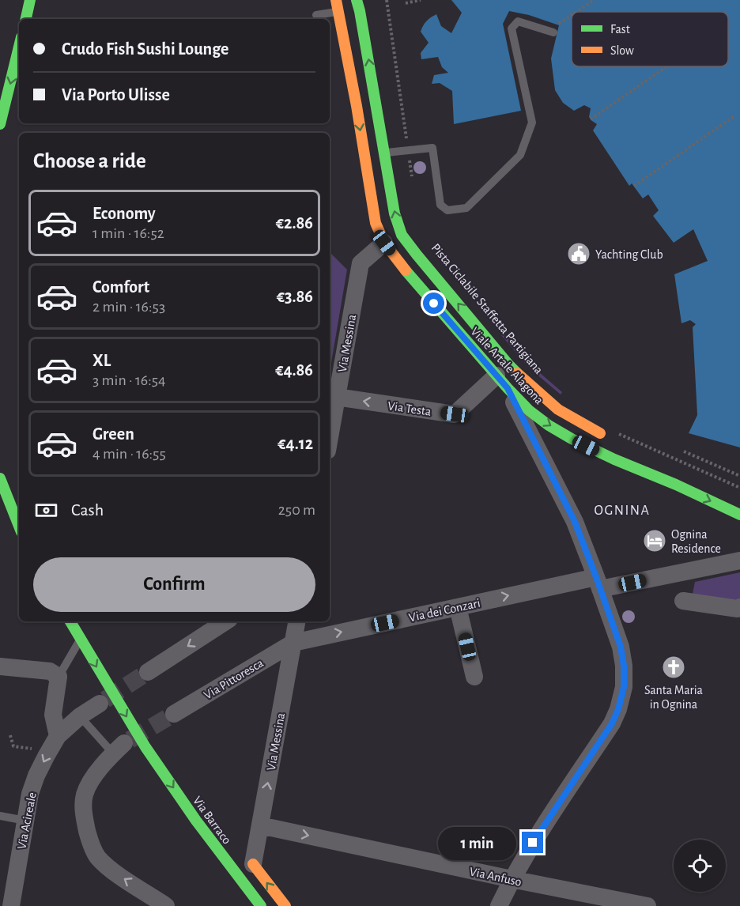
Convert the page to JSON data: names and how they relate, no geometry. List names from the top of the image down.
{
  "streets": {
    "main road": ["Viale Artale Alagona", "Via Barraco"],
    "street": [
      "Via Messina",
      "Via Testa",
      "Via dei Conzari",
      "Via Pittoresca",
      "Via Acireale",
      "Via Anfuso"
    ]
  },
  "crossings": [
    ["Via Messina", "Viale Artale Alagona"],
    ["Via Messina", "Via Testa"],
    ["Via Messina", "Via dei Conzari"],
    ["Via Messina", "Via Pittoresca"],
    ["Via Messina", "Via Anfuso"],
    ["Viale Artale Alagona", "Via Testa"],
    ["Via dei Conzari", "Via Pittoresca"]
  ],
  "one_way": [
    "Via Messina",
    "Via Testa",
    "Via dei Conzari",
    "Via Barraco",
    "Via Acireale",
    "Via Anfuso"
  ],
  "districts": ["OGNINA"],
  "places": {
    "public building": ["Yachting Club"],
    "hotel": ["Ognina Residence"],
    "church": ["Santa Maria in Ognina"]
  },
  "legend": ["Fast", "Slow"],
  "page": {
    "banner": ["Crudo Fish Sushi Lounge", "Via Porto Ulisse"],
    "heading": "Choose a ride",
    "list": [
      {
        "name": "Economy",
        "note": "1 min · 16:52",
        "value": "€2.86"
      },
      {
        "name": "Comfort",
        "note": "2 min · 16:53",
        "value": "€3.86"
      },
      {
        "name": "XL",
        "note": "3 min · 16:54",
        "value": "€4.86"
      },
      {
        "name": "Green",
        "note": "4 min · 16:55",
        "value": "€4.12"
      }
    ],
    "pay": ["Cash", "250 m"],
    "buttons": "Confirm",
    "bubble": "1 min"
  }
}
